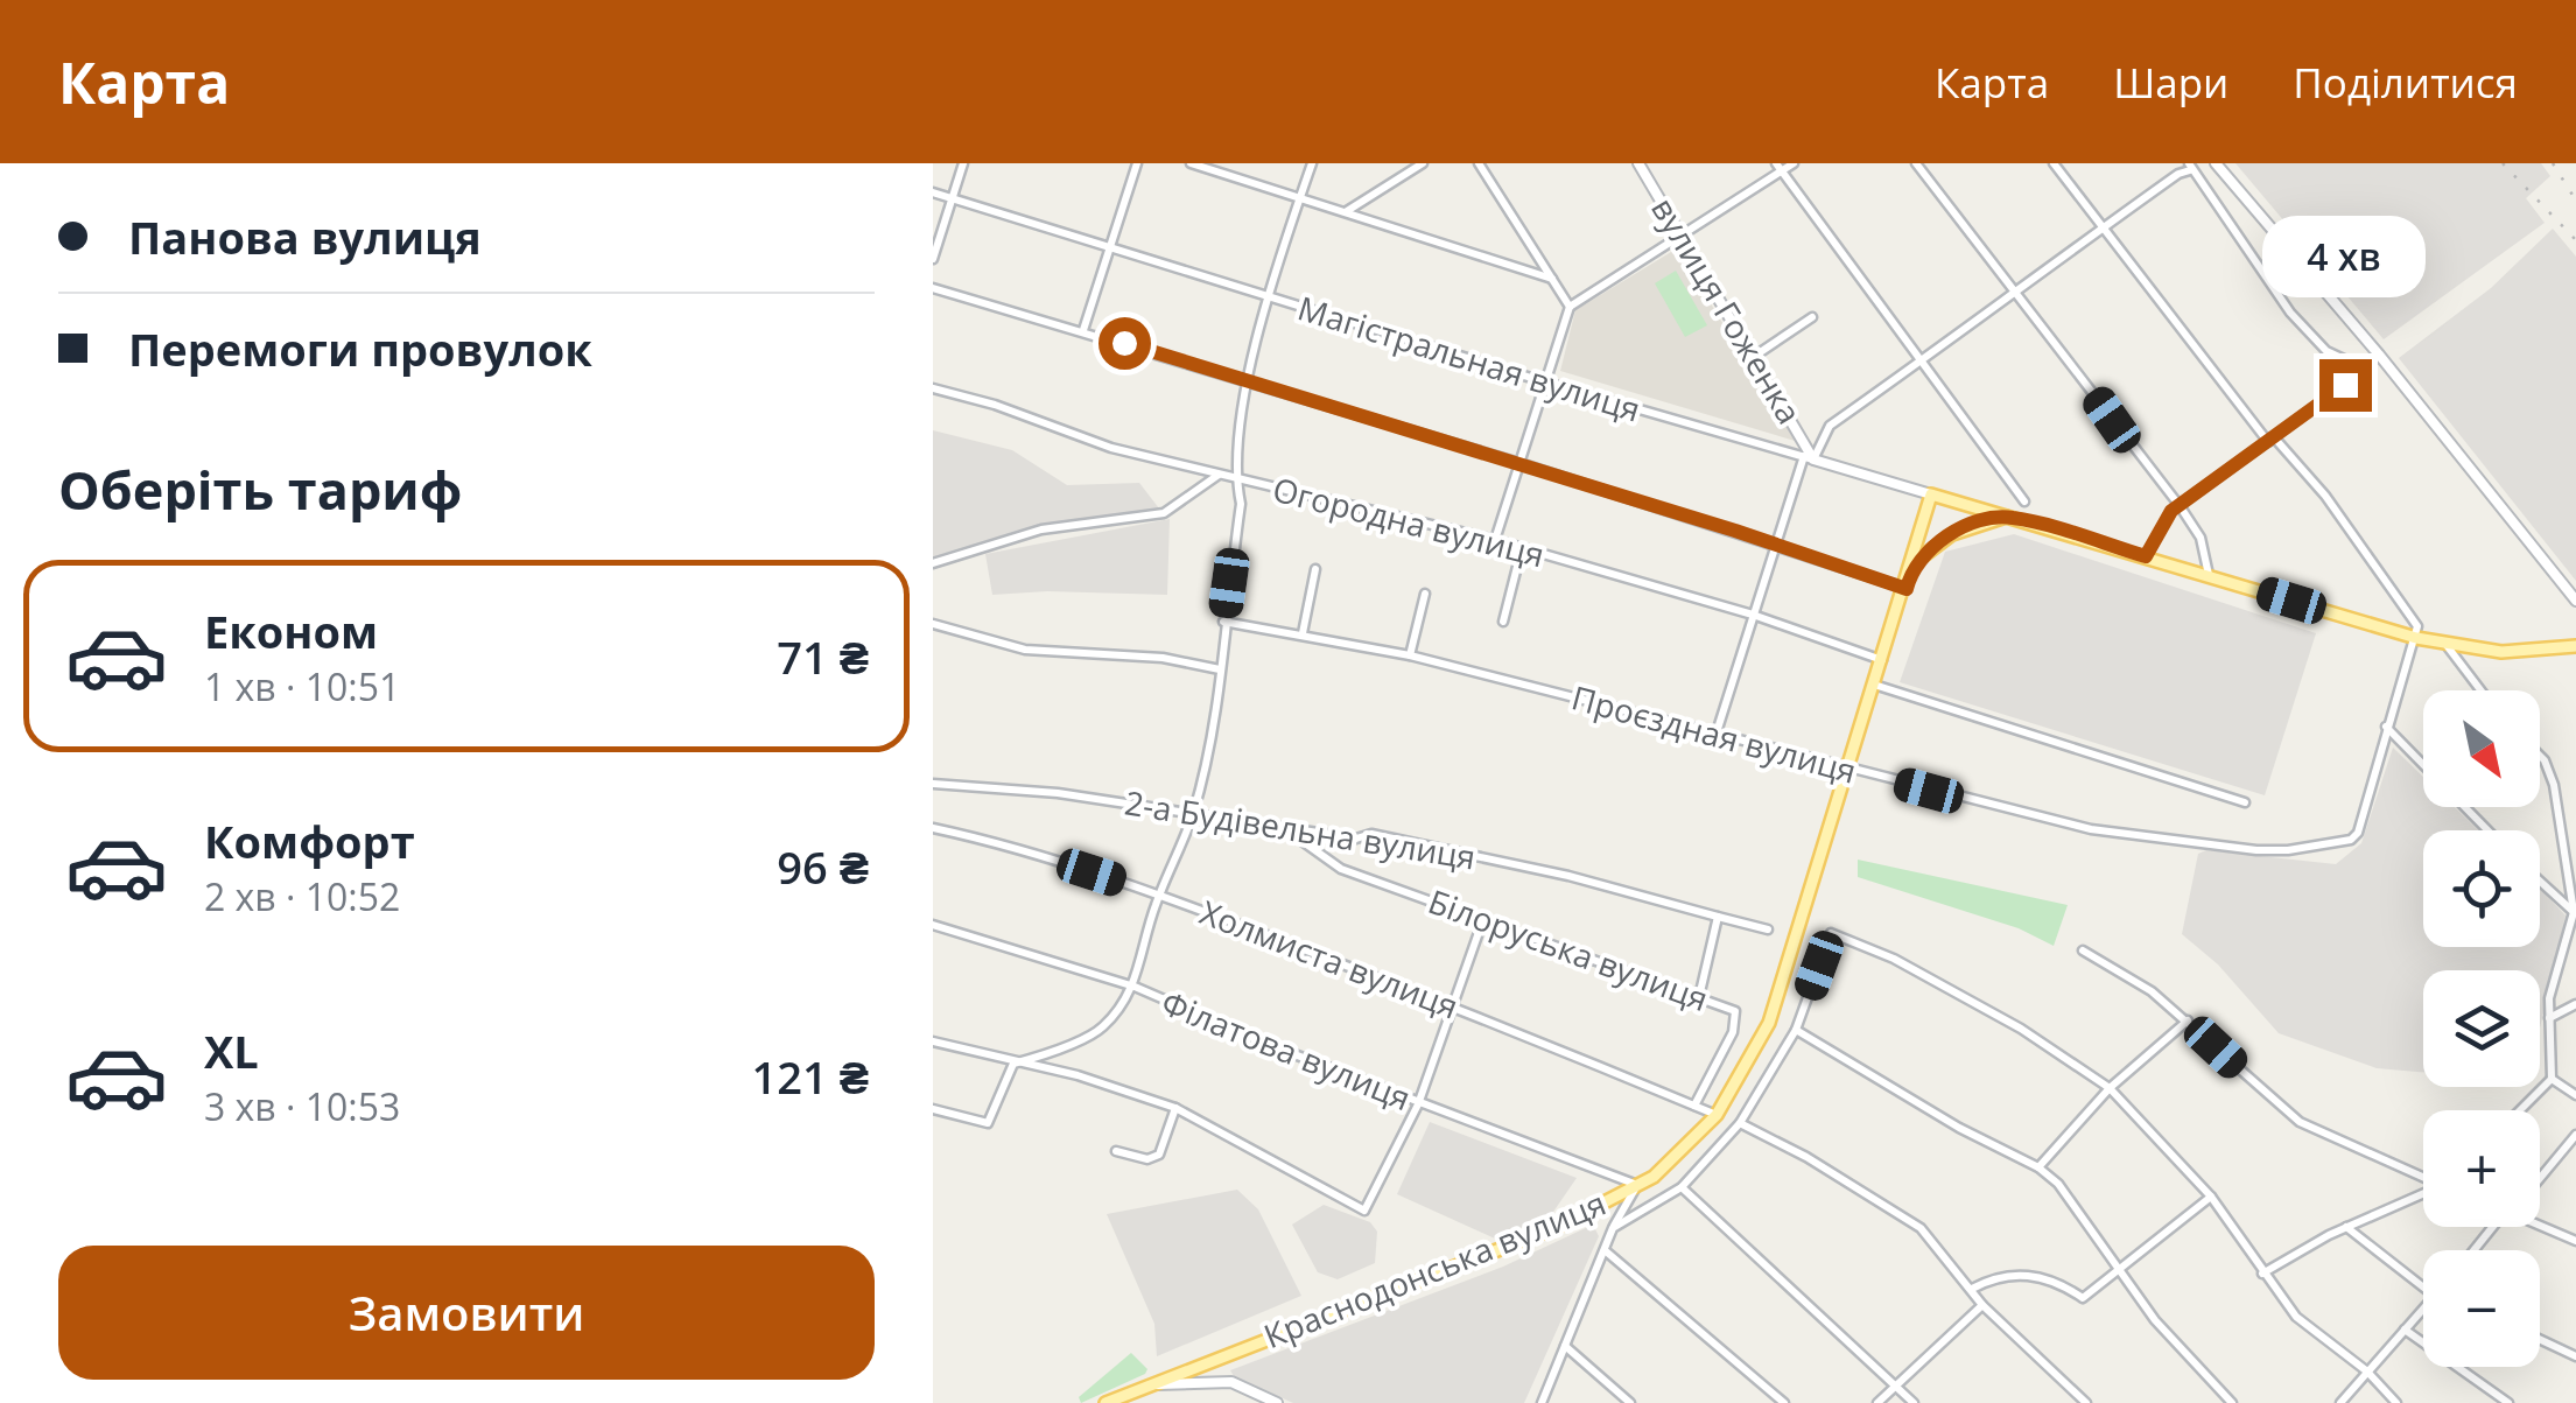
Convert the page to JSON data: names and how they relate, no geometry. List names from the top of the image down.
{
  "streets": {
    "main road": ["Магістральная вулиця", "Краснодонська вулиця"],
    "street": [
      "вулиця Гоженка",
      "Огородна вулиця",
      "Проєздная вулиця",
      "2-а Будівельна вулиця",
      "Білоруська вулиця",
      "Холмиста вулиця",
      "Філатова вулиця"
    ]
  },
  "crossings": [
    ["вулиця Гоженка", "Магістральная вулиця"],
    ["Магістральная вулиця", "Краснодонська вулиця"],
    ["Огородна вулиця", "Краснодонська вулиця"],
    ["Проєздная вулиця", "Краснодонська вулиця"],
    ["2-а Будівельна вулиця", "Білоруська вулиця"],
    ["Білоруська вулиця", "Холмиста вулиця"],
    ["Холмиста вулиця", "Краснодонська вулиця"],
    ["Філатова вулиця", "Краснодонська вулиця"]
  ],
  "north": "bottom right",
  "page": {
    "header": "Карта",
    "nav": ["Карта", "Шари", "Поділитися"],
    "banner": ["Панова вулиця", "Перемоги провулок"],
    "bubble": "4 хв",
    "heading": "Оберіть тариф",
    "list": [
      {
        "name": "Економ",
        "note": "1 хв · 10:51",
        "value": "71 ₴"
      },
      {
        "name": "Комфорт",
        "note": "2 хв · 10:52",
        "value": "96 ₴"
      },
      {
        "name": "XL",
        "note": "3 хв · 10:53",
        "value": "121 ₴"
      }
    ],
    "map_buttons": ["+", "−"],
    "buttons": "Замовити"
  }
}
